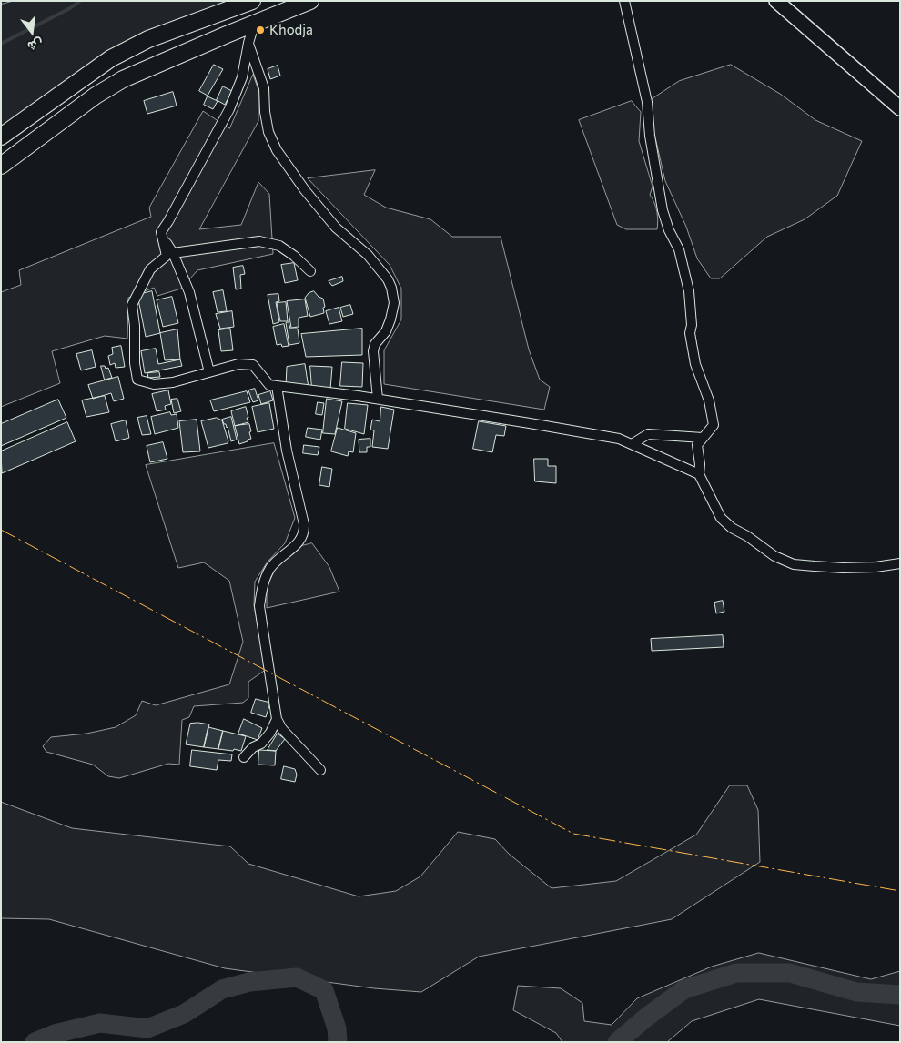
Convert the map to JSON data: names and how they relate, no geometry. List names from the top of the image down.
{
  "places": ["Khodja"],
  "north": "bottom"
}
